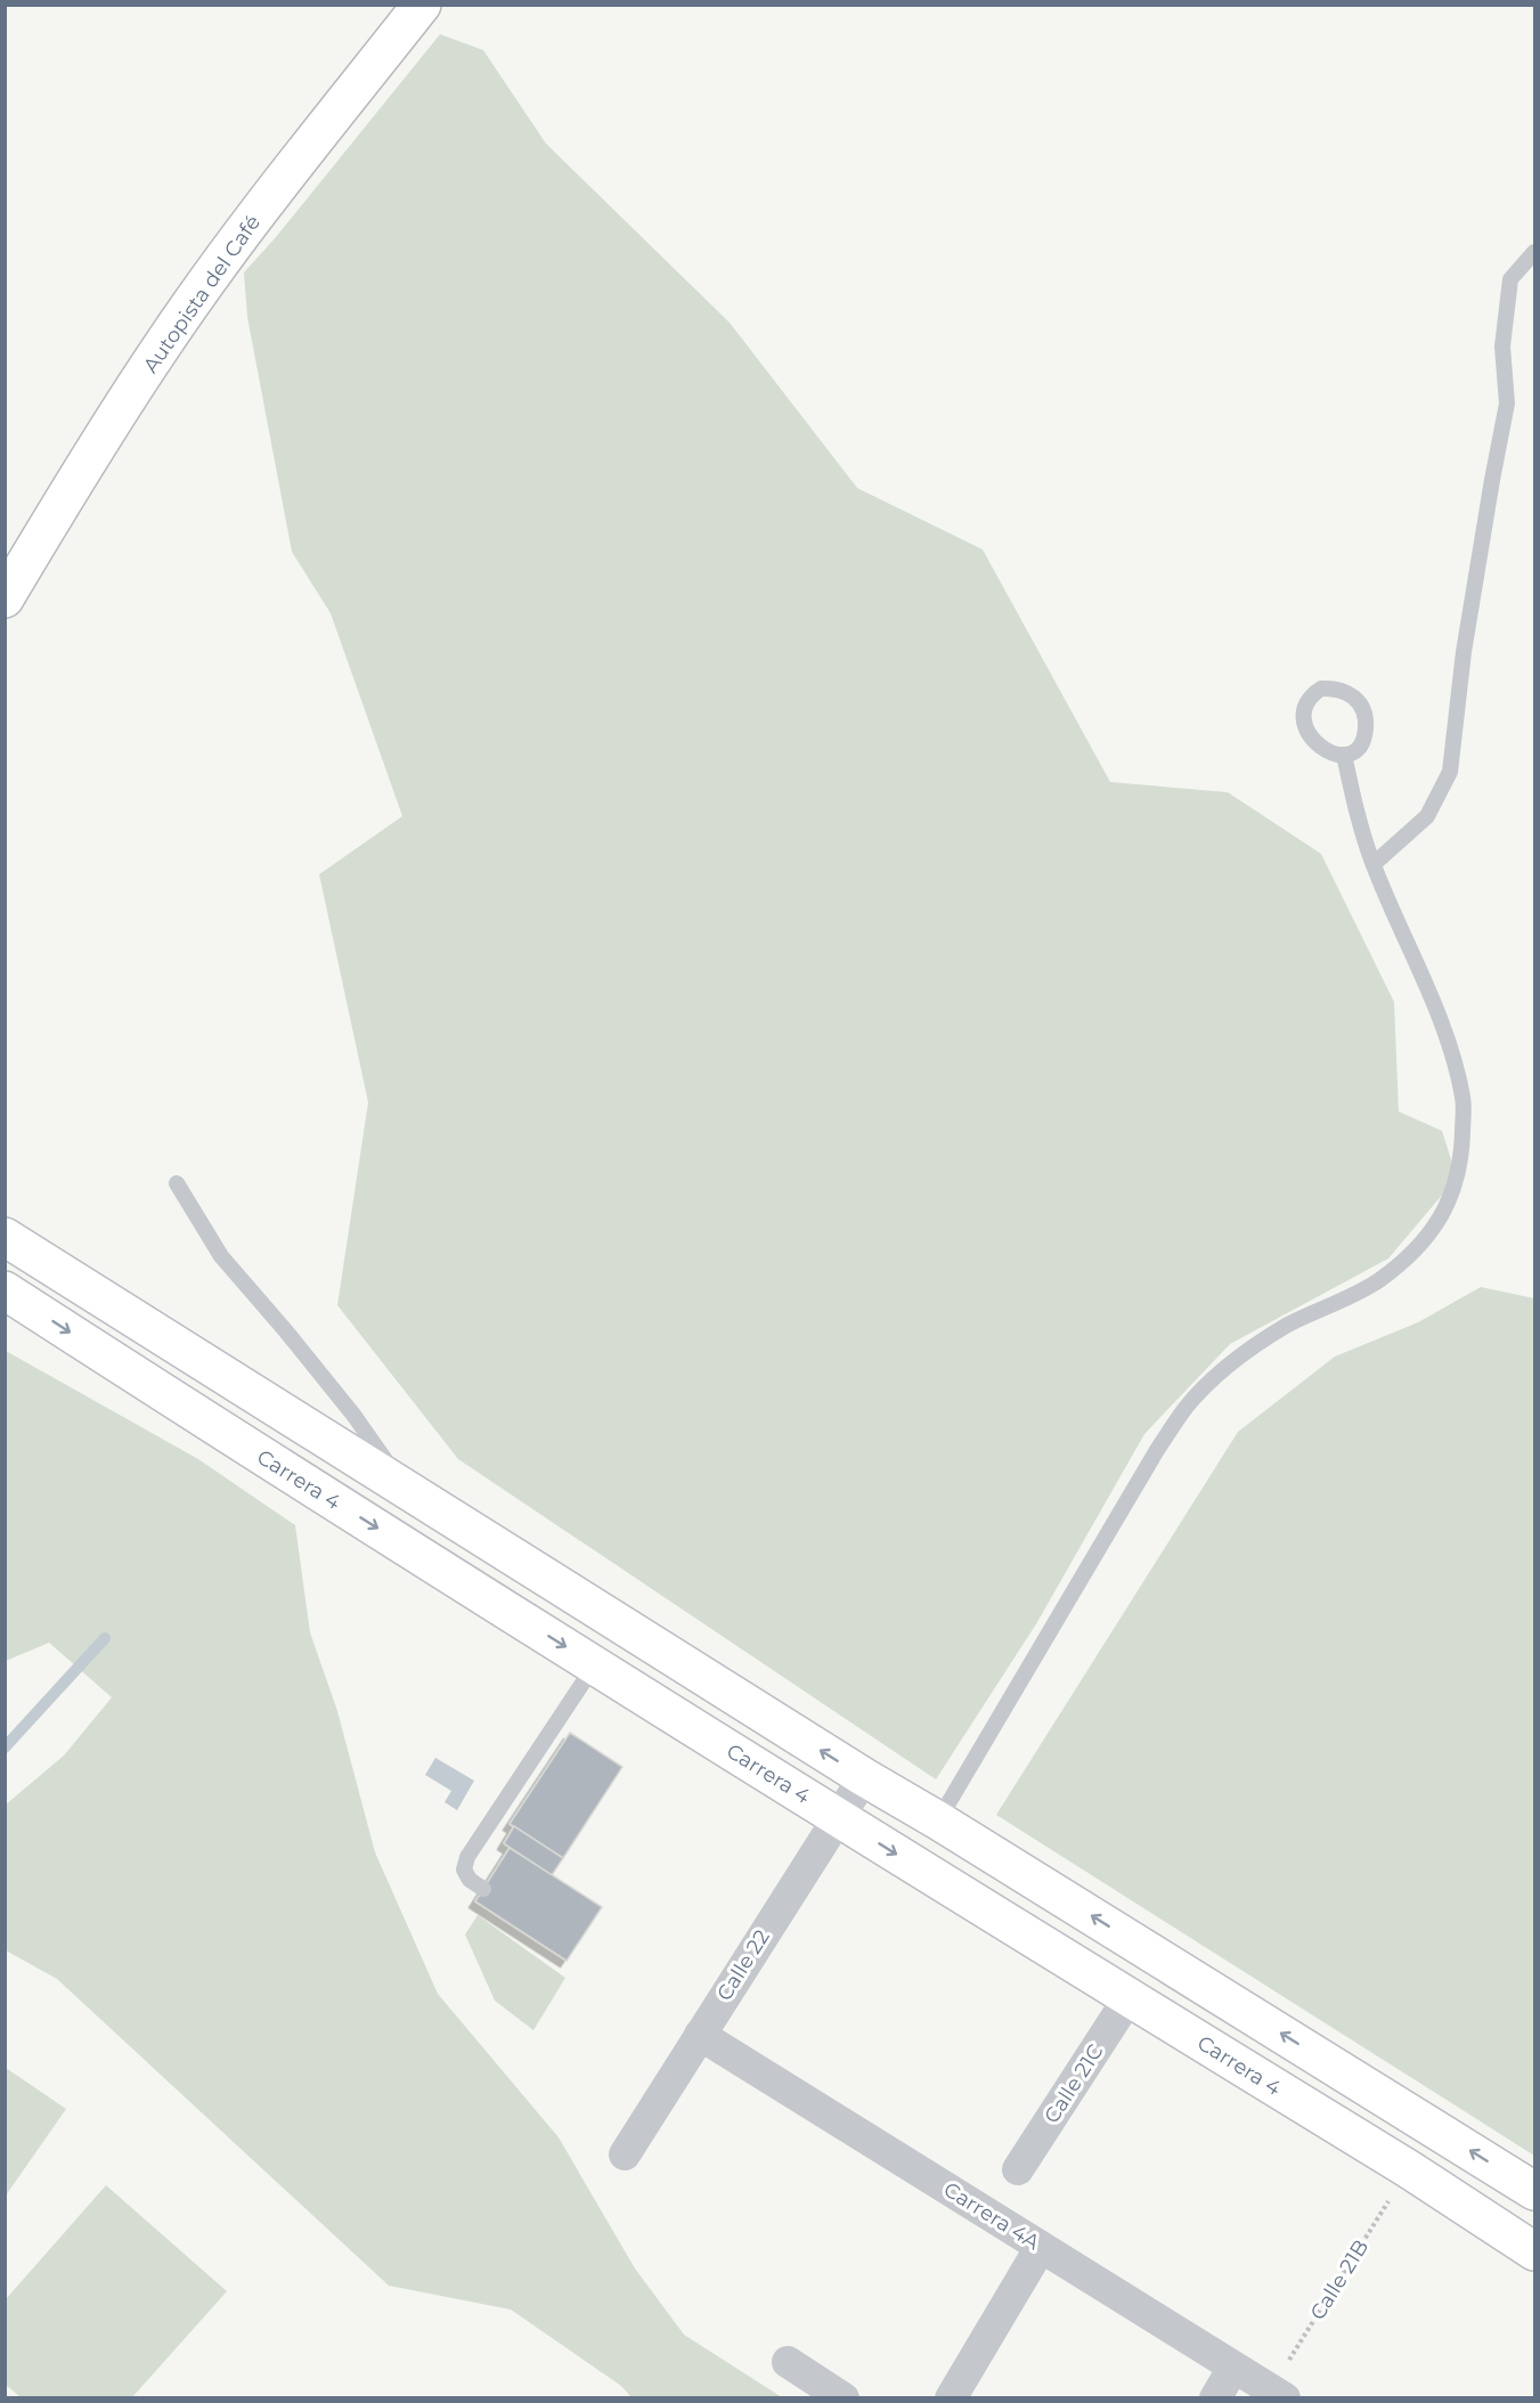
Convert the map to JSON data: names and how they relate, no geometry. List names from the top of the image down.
{
  "streets": {
    "main road": ["Autopista del Café", "Carrera 4"],
    "street": ["Calle 22", "Calle 21C", "Carrera 4A"],
    "path": ["Calle 21B"]
  },
  "crossings": [
    ["Carrera 4", "Calle 22"],
    ["Carrera 4", "Calle 21C"],
    ["Carrera 4", "Calle 21B"],
    ["Calle 22", "Carrera 4A"],
    ["Carrera 4A", "Calle 21B"]
  ]
}
